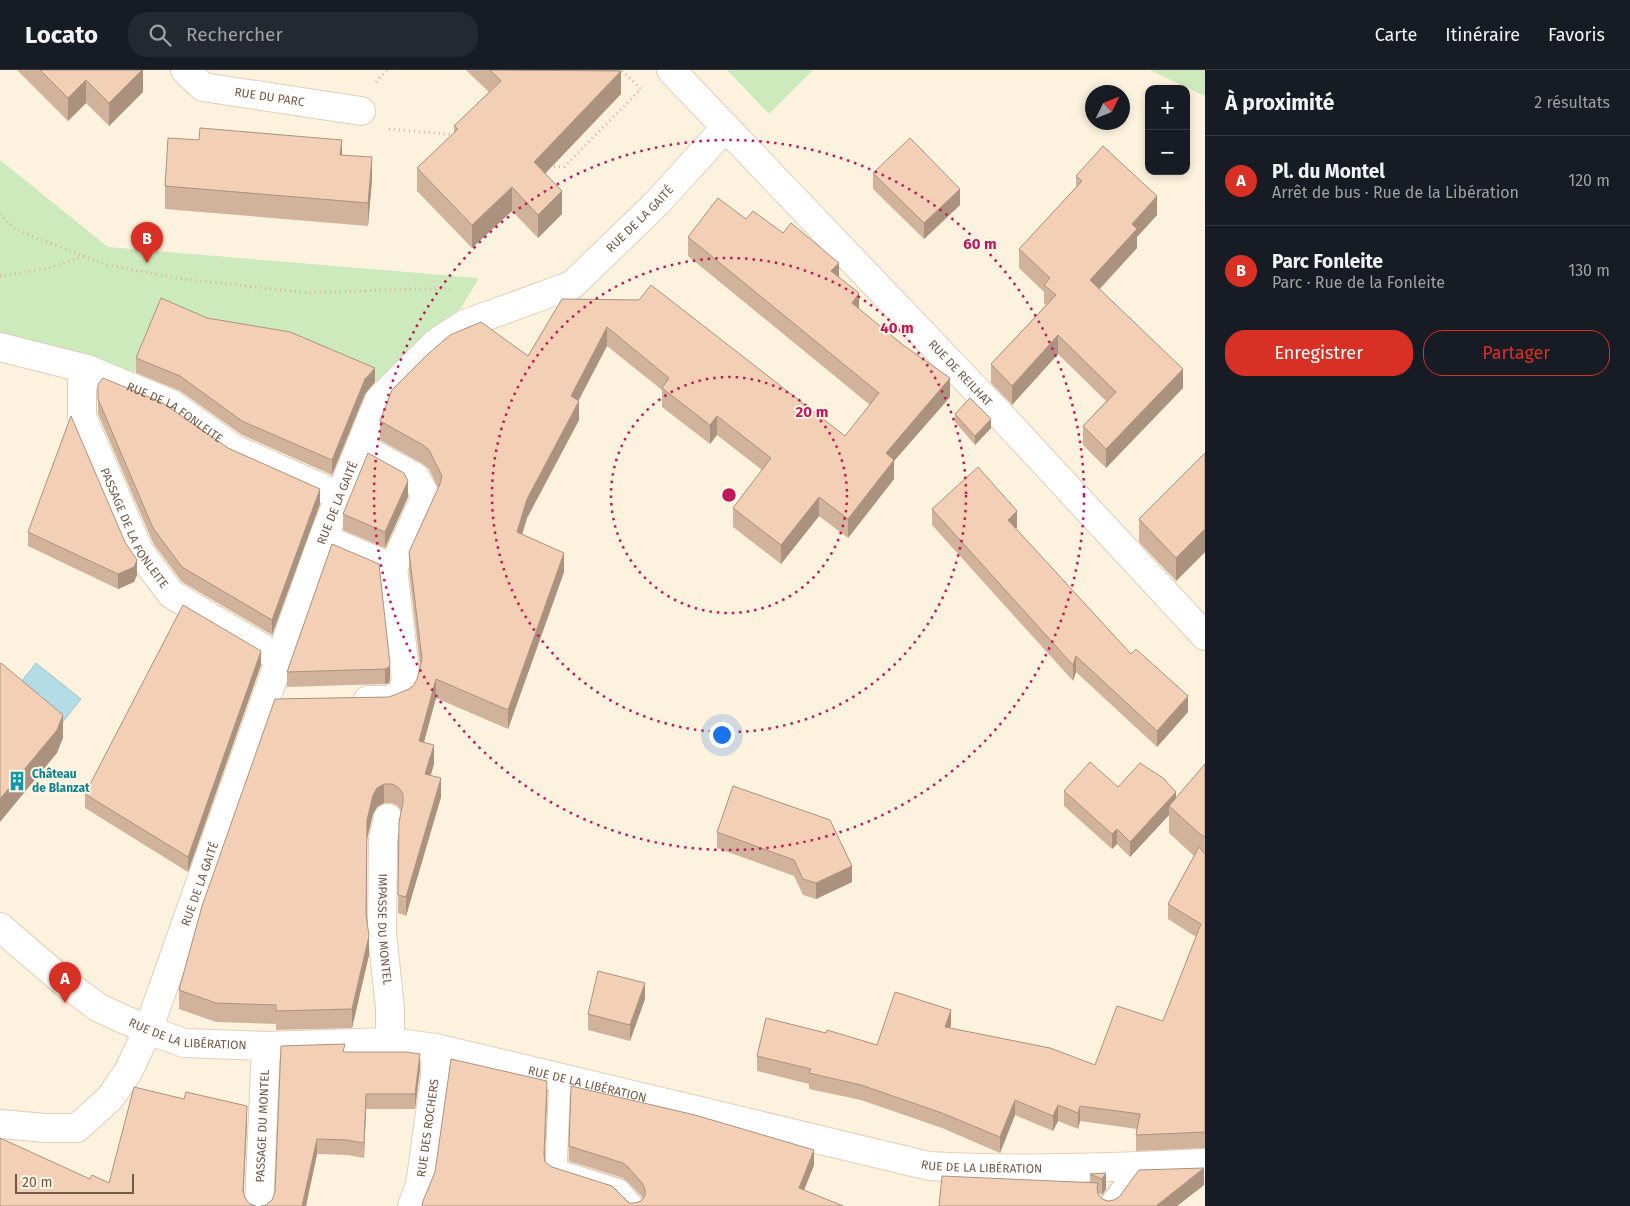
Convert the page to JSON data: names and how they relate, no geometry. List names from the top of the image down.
{
  "streets": {
    "street": [
      "RUE DU PARC",
      "RUE DE LA GAITÉ",
      "RUE DE REILHAT",
      "RUE DE LA FONLEITE",
      "PASSAGE DE LA FONLEITE",
      "IMPASSE DU MONTEL",
      "RUE DE LA LIBÉRATION",
      "PASSAGE DU MONTEL",
      "RUE DES ROCHERS"
    ]
  },
  "crossings": [
    ["RUE DE LA GAITÉ", "RUE DE REILHAT"],
    ["RUE DE LA GAITÉ", "RUE DE LA FONLEITE"],
    ["RUE DE LA GAITÉ", "PASSAGE DE LA FONLEITE"],
    ["RUE DE LA GAITÉ", "RUE DE LA LIBÉRATION"],
    ["RUE DE LA FONLEITE", "PASSAGE DE LA FONLEITE"],
    ["IMPASSE DU MONTEL", "RUE DE LA LIBÉRATION"],
    ["RUE DE LA LIBÉRATION", "PASSAGE DU MONTEL"],
    ["RUE DE LA LIBÉRATION", "RUE DES ROCHERS"]
  ],
  "places": {
    "building": ["Château de Blanzat"]
  },
  "scale_bar": "20 m",
  "north": "top right",
  "page": {
    "header": "Locato",
    "search": "Rechercher",
    "nav": ["Carte", "Itinéraire", "Favoris"],
    "heading": ["À proximité", "2 résultats"],
    "map_buttons": ["+", "−"],
    "list": [
      {
        "mark": "A",
        "name": "Pl. du Montel",
        "note": "Arrêt de bus · Rue de la Libération",
        "value": "120 m"
      },
      {
        "mark": "B",
        "name": "Parc Fonleite",
        "note": "Parc · Rue de la Fonleite",
        "value": "130 m"
      }
    ],
    "pins": ["B", "A"],
    "buttons": ["Enregistrer", "Partager"],
    "scale": "20 m"
  },
  "rings": ["60 m", "40 m", "20 m"]
}
